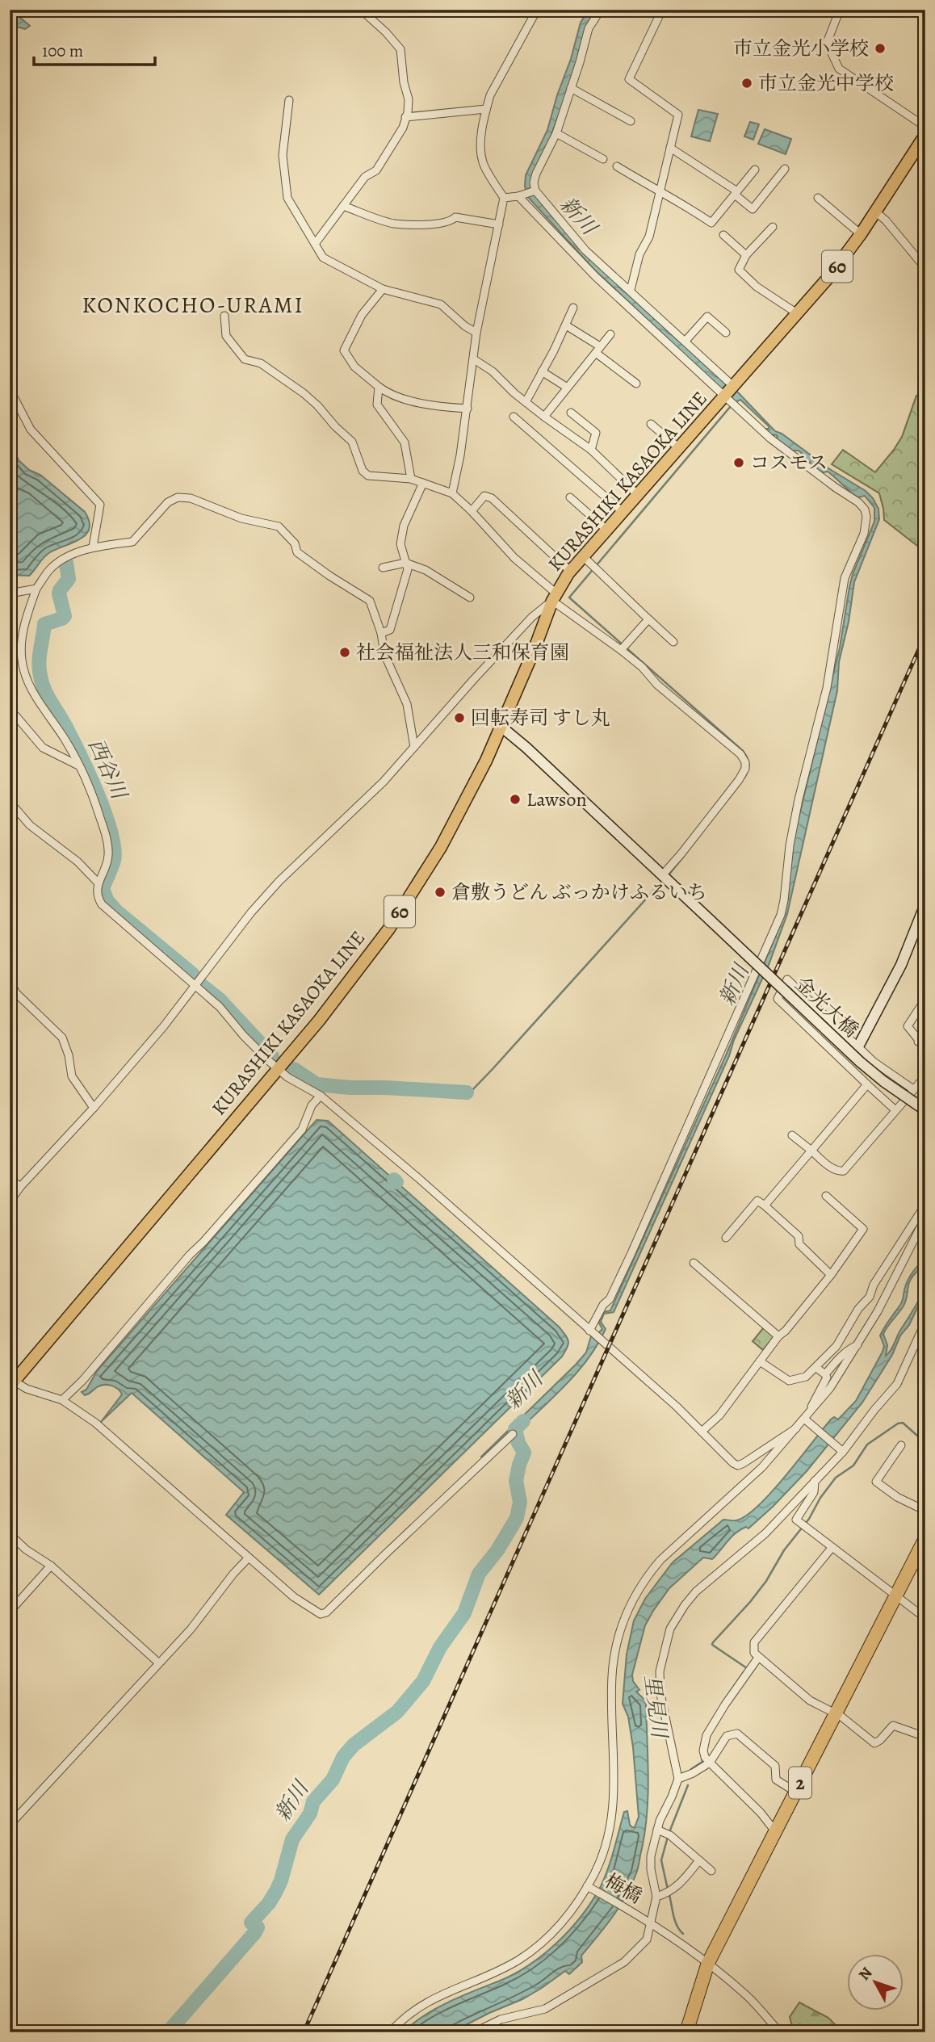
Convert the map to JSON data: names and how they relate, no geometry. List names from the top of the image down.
{
  "streets": {
    "highway": ["2"],
    "main road": ["60", "KURASHIKI KASAOKA LINE"],
    "street": ["金光大橋", "梅橋"]
  },
  "crossings": [
    ["KURASHIKI KASAOKA LINE", "金光大橋"],
    ["2", "梅橋"]
  ],
  "districts": ["KONKOCHO-URAMI"],
  "water": ["新川", "西谷川", "里見川"],
  "places": [
    "市立金光小学校",
    "市立金光中学校",
    "コスモス",
    "社会福祉法人三和保育園",
    "回転寿司 すし丸",
    "Lawson",
    "倉敷うどん ぶっかけふるいち"
  ],
  "scale_bar": "100 m",
  "north": "top left"
}
